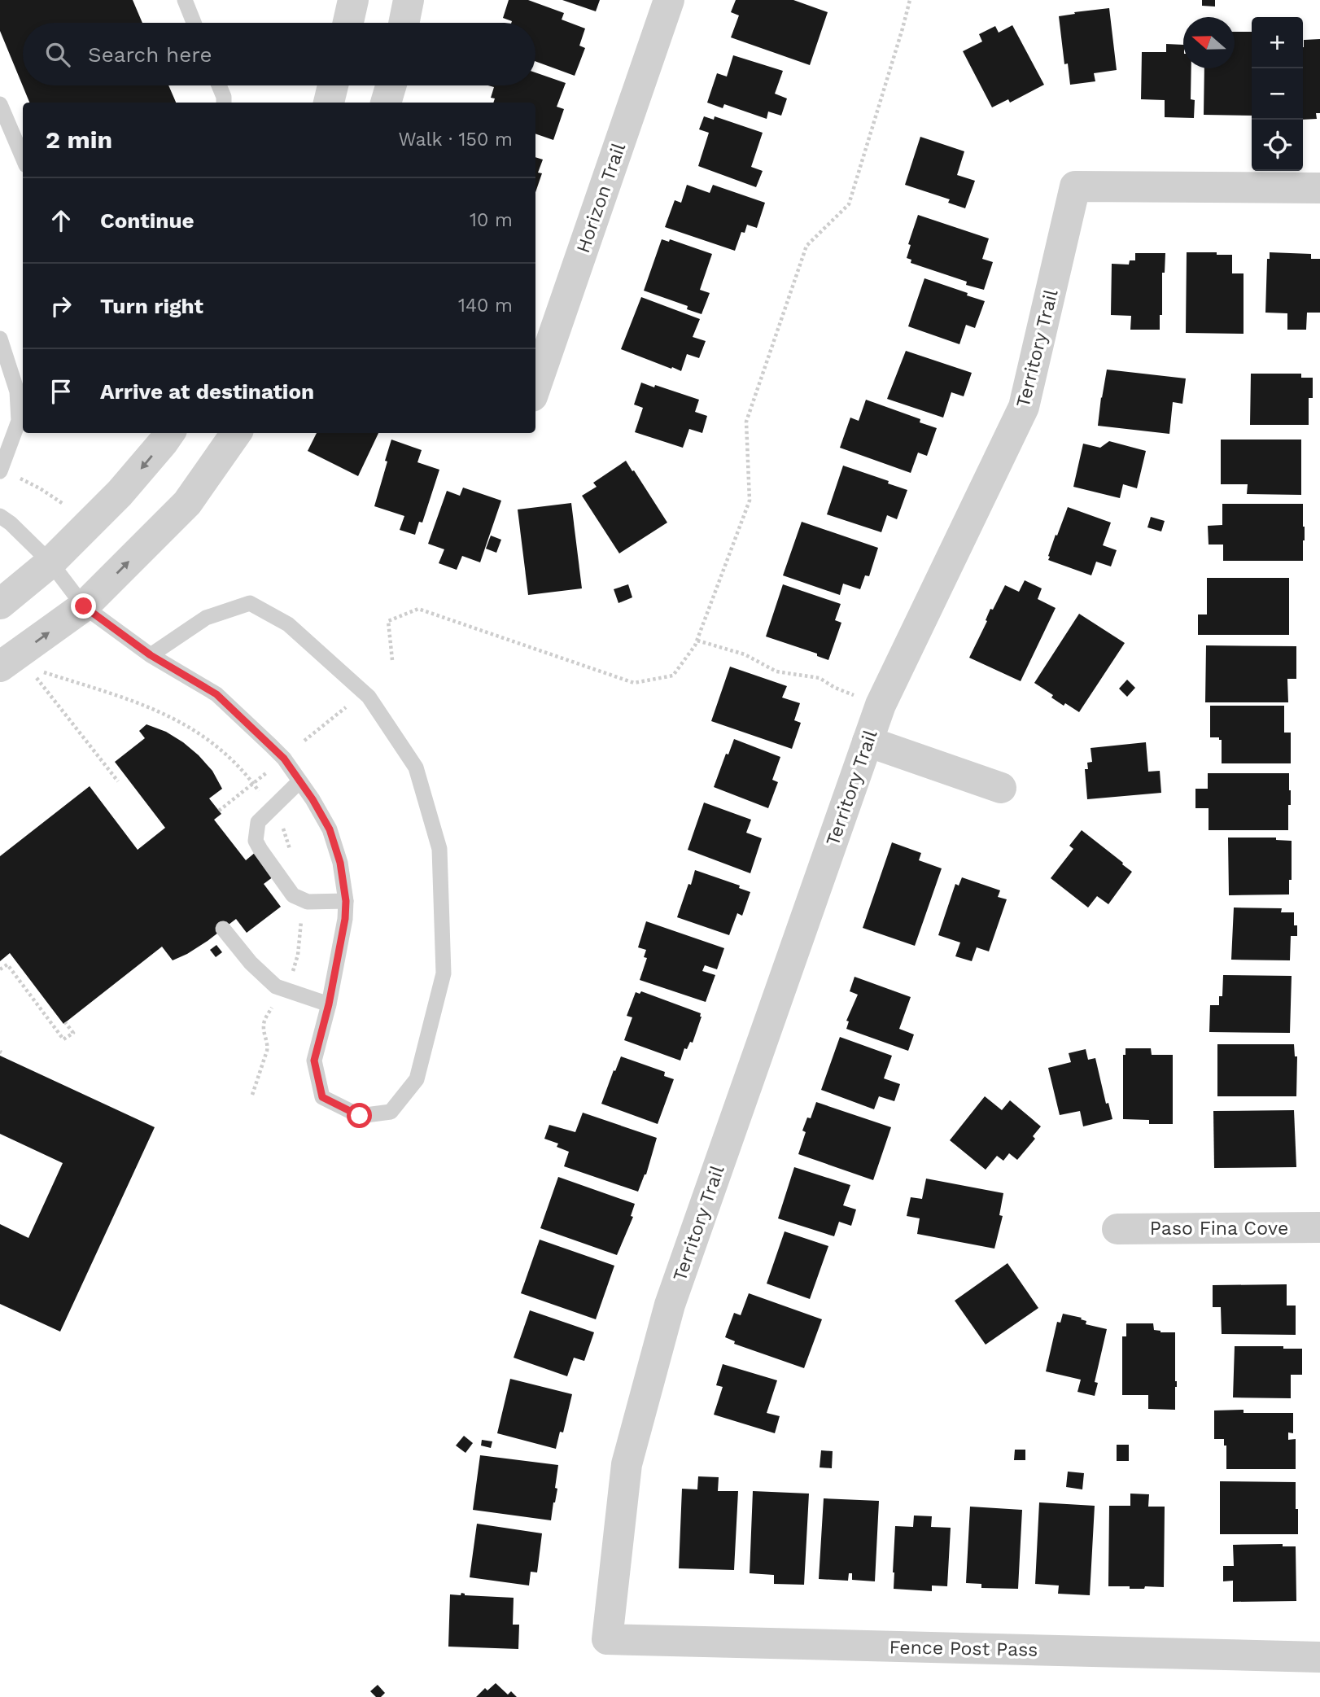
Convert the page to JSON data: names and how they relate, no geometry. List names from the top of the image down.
{
  "streets": {
    "street": [
      "Horizon Trail",
      "Territory Trail",
      "Paso Fina Cove",
      "Fence Post Pass"
    ]
  },
  "crossings": [
    ["Territory Trail", "Fence Post Pass"]
  ],
  "north": "left",
  "page": {
    "map_buttons": ["+", "−"],
    "search": "Search here",
    "heading": ["2 min", "Walk · 150 m"],
    "list": [
      ["Continue", "10 m"],
      ["Turn right", "140 m"],
      "Arrive at destination"
    ]
  }
}
